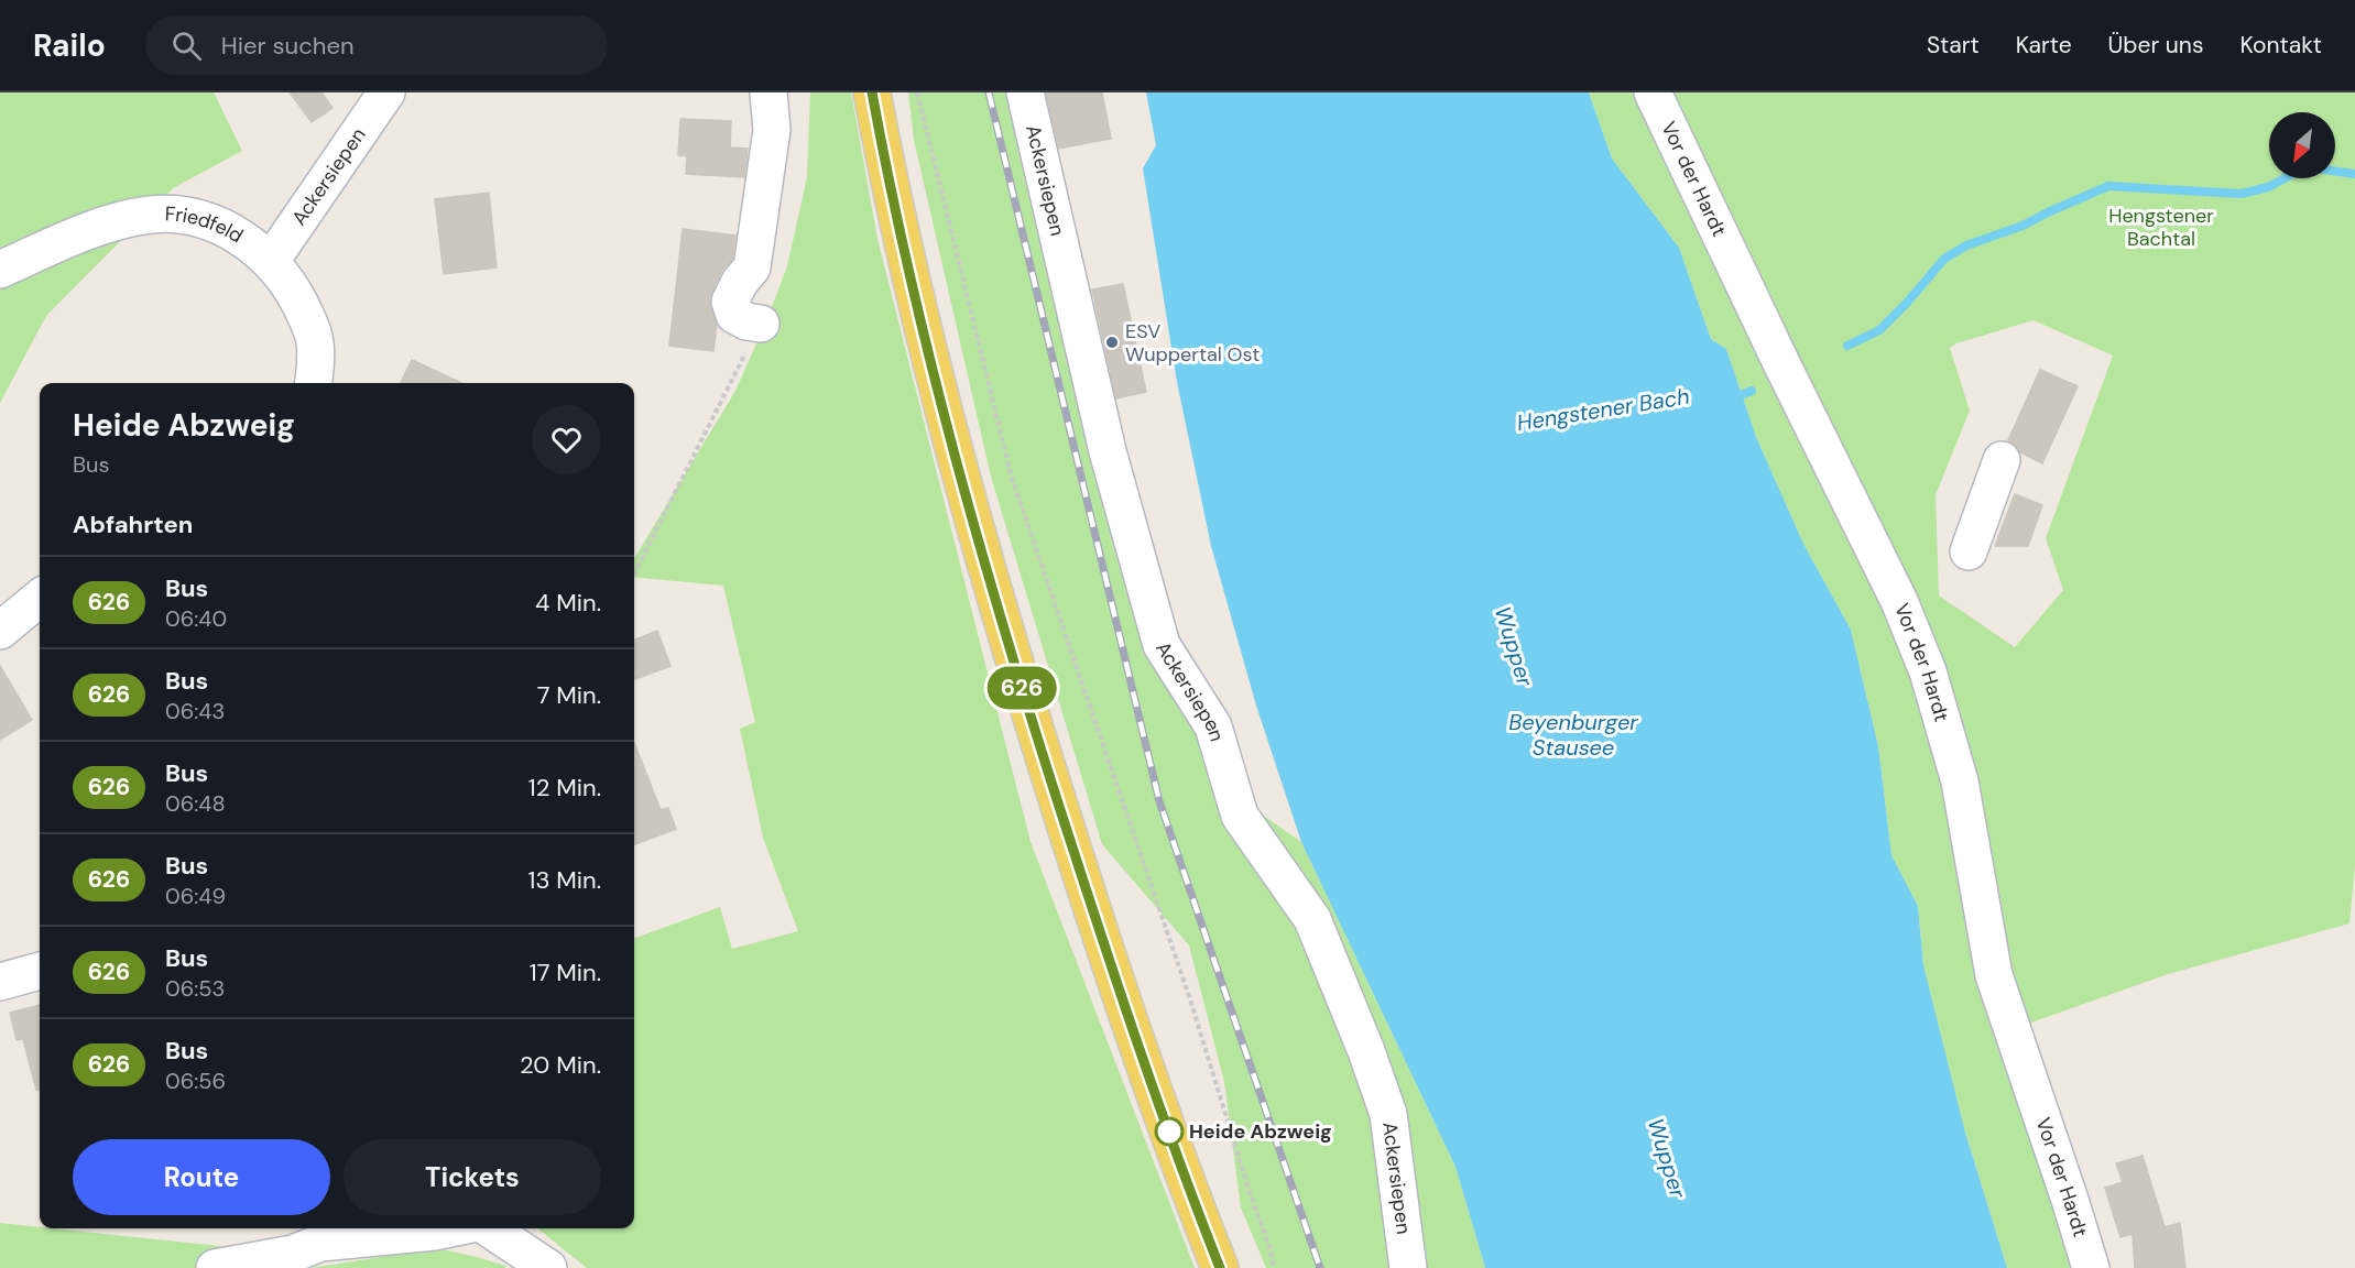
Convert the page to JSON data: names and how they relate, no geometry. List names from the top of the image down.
{
  "streets": {
    "street": ["Ackersiepen", "Vor der Hardt", "Friedfeld"]
  },
  "crossings": [
    ["Ackersiepen", "Friedfeld"]
  ],
  "water": ["Hengstener Bach", "Wupper", "Beyenburger Stausee"],
  "parks": ["Hengstener Bachtal"],
  "places": ["ESV Wuppertal Ost", "Heide Abzweig"],
  "lines": ["bus line 626"],
  "north": "bottom left",
  "page": {
    "header": "Railo",
    "search": "Hier suchen",
    "nav": [
      "Start",
      "Karte",
      "Über uns",
      "Kontakt"
    ],
    "on_map": "626",
    "heading": [
      ["Heide Abzweig", "Bus"],
      "Abfahrten"
    ],
    "list": [
      {
        "mark": "626",
        "name": "Bus",
        "note": "06:40",
        "value": "4 Min."
      },
      {
        "mark": "626",
        "name": "Bus",
        "note": "06:43",
        "value": "7 Min."
      },
      {
        "mark": "626",
        "name": "Bus",
        "note": "06:48",
        "value": "12 Min."
      },
      {
        "mark": "626",
        "name": "Bus",
        "note": "06:49",
        "value": "13 Min."
      },
      {
        "mark": "626",
        "name": "Bus",
        "note": "06:53",
        "value": "17 Min."
      },
      {
        "mark": "626",
        "name": "Bus",
        "note": "06:56",
        "value": "20 Min."
      }
    ],
    "buttons": ["Route", "Tickets"]
  }
}
